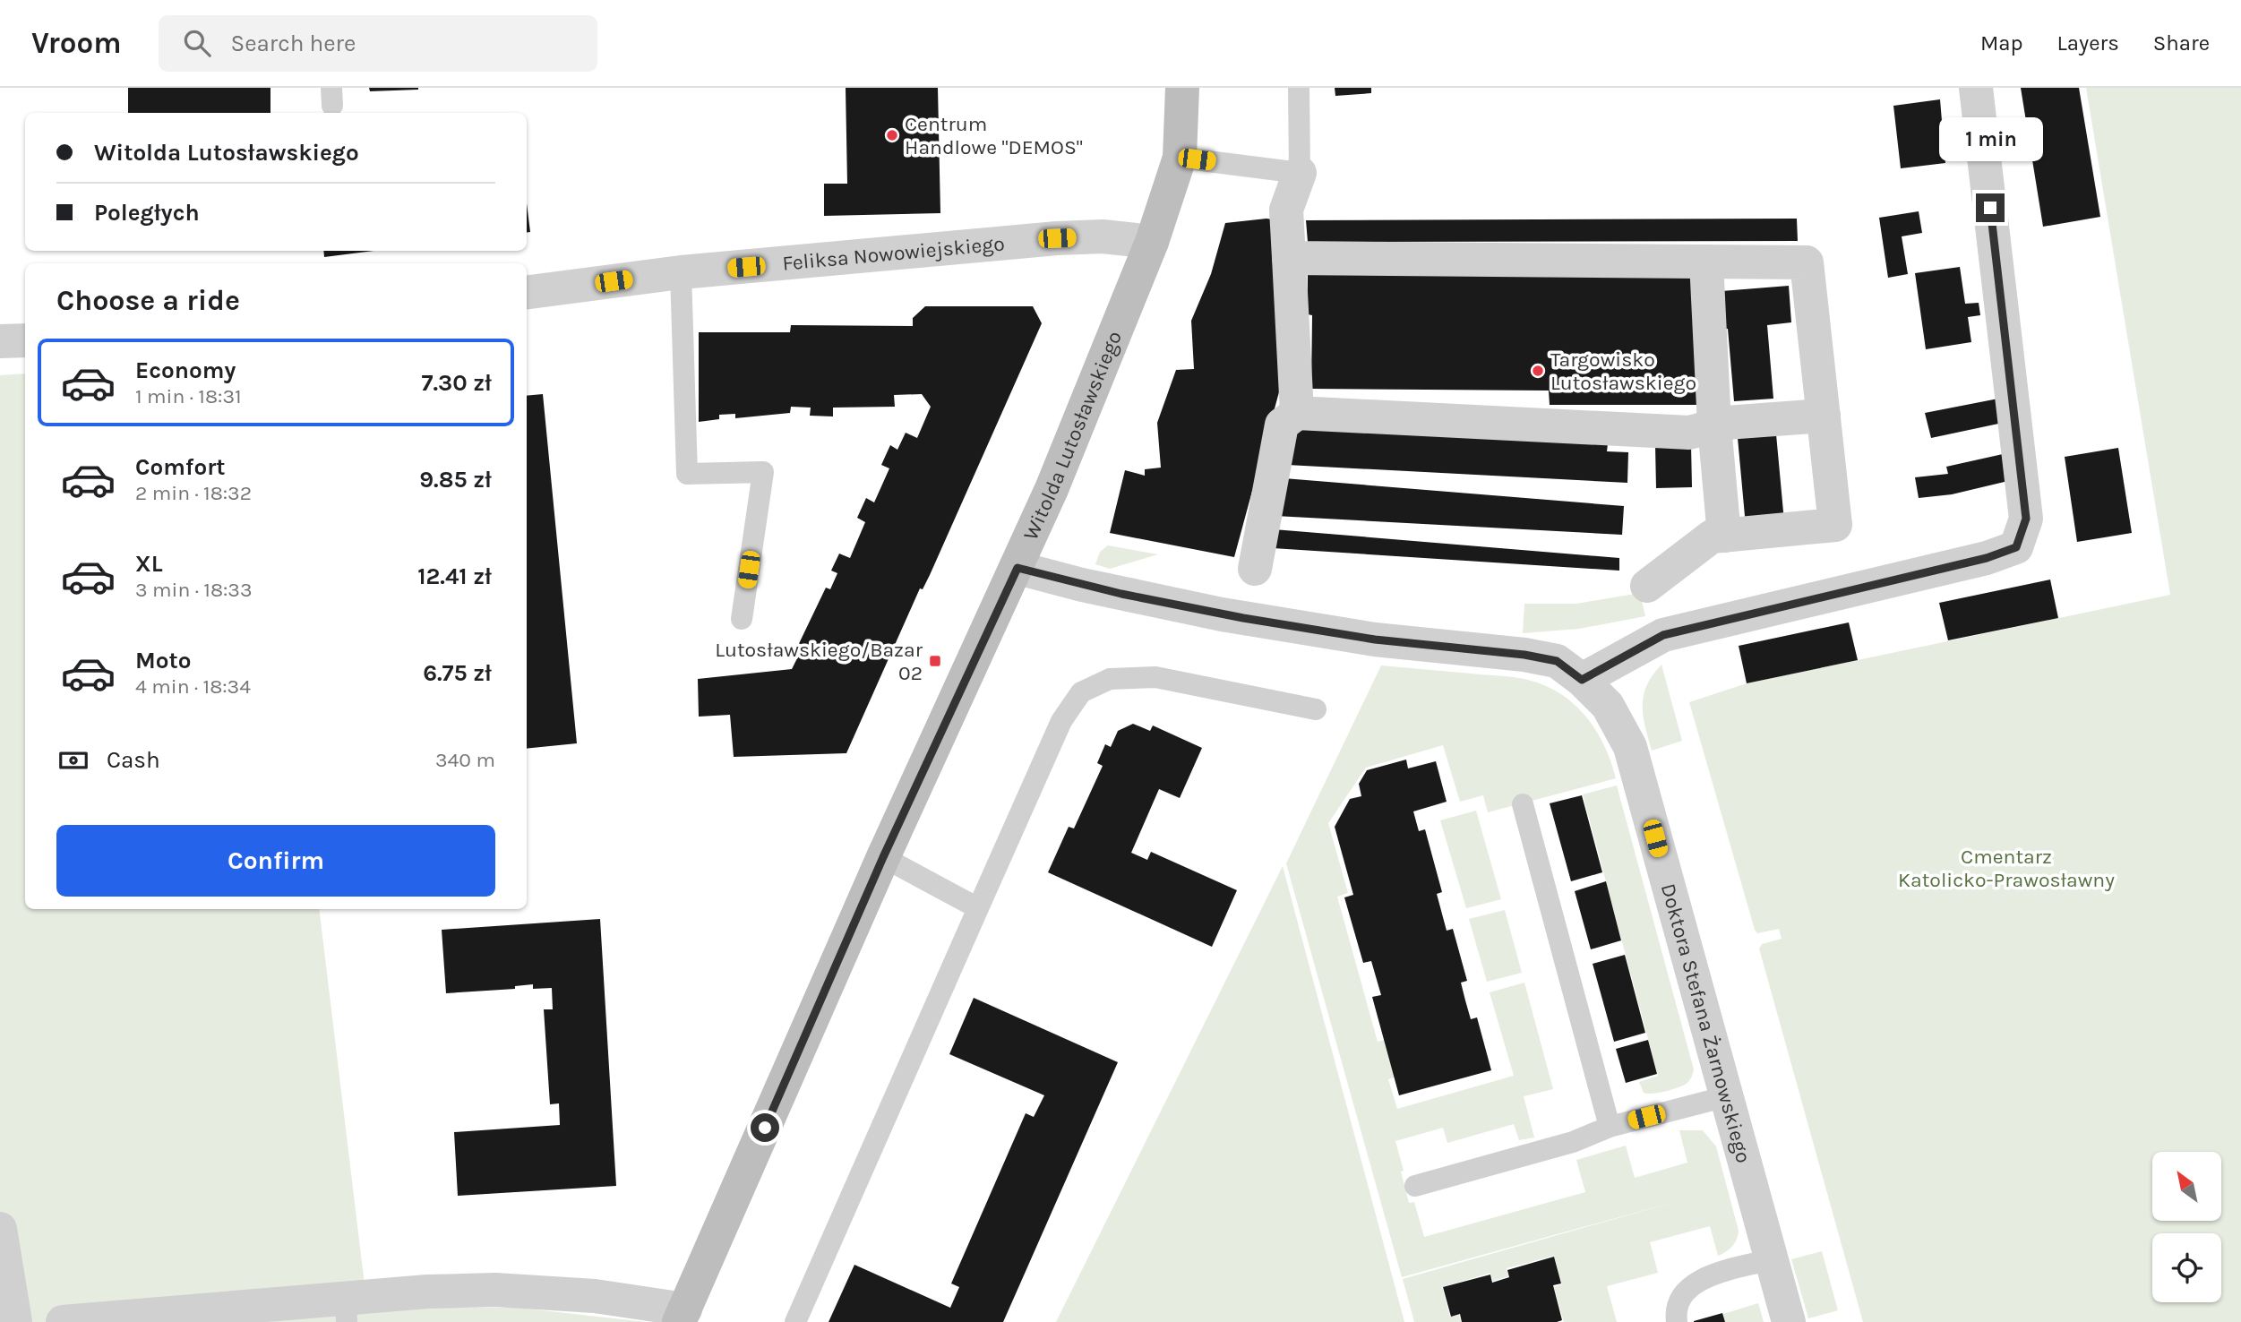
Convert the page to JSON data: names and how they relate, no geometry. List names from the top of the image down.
{
  "streets": {
    "street": ["Feliksa Nowowiejskiego", "Witolda Lutosławskiego", "Doktora Stefana Żarnowskiego"]
  },
  "crossings": [
    ["Feliksa Nowowiejskiego", "Witolda Lutosławskiego"],
    ["Witolda Lutosławskiego", "Doktora Stefana Żarnowskiego"]
  ],
  "parks": ["Cmentarz Katolicko-Prawosławny"],
  "places": {
    "other": ["Centrum Handlowe \"DEMOS\"", "Targowisko Lutosławskiego"],
    "transit": ["Lutosławskiego/Bazar 02"]
  },
  "north": "top left",
  "page": {
    "header": "Vroom",
    "search": "Search here",
    "nav": ["Map", "Layers", "Share"],
    "banner": ["Witolda Lutosławskiego", "Poległych"],
    "bubble": "1 min",
    "heading": "Choose a ride",
    "list": [
      {
        "name": "Economy",
        "note": "1 min · 18:31",
        "value": "7.30 zł"
      },
      {
        "name": "Comfort",
        "note": "2 min · 18:32",
        "value": "9.85 zł"
      },
      {
        "name": "XL",
        "note": "3 min · 18:33",
        "value": "12.41 zł"
      },
      {
        "name": "Moto",
        "note": "4 min · 18:34",
        "value": "6.75 zł"
      }
    ],
    "pay": ["Cash", "340 m"],
    "buttons": "Confirm"
  }
}
